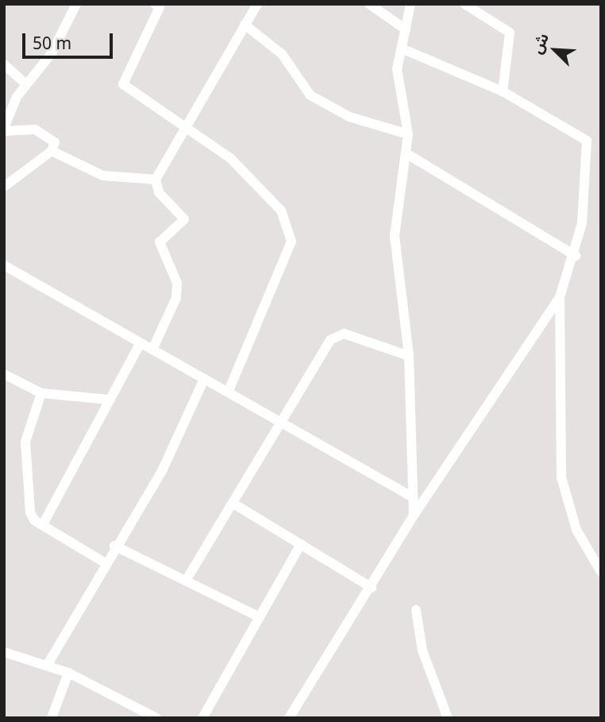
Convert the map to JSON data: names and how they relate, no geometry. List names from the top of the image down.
{
  "scale_bar": "50 m",
  "north": "top left"
}
